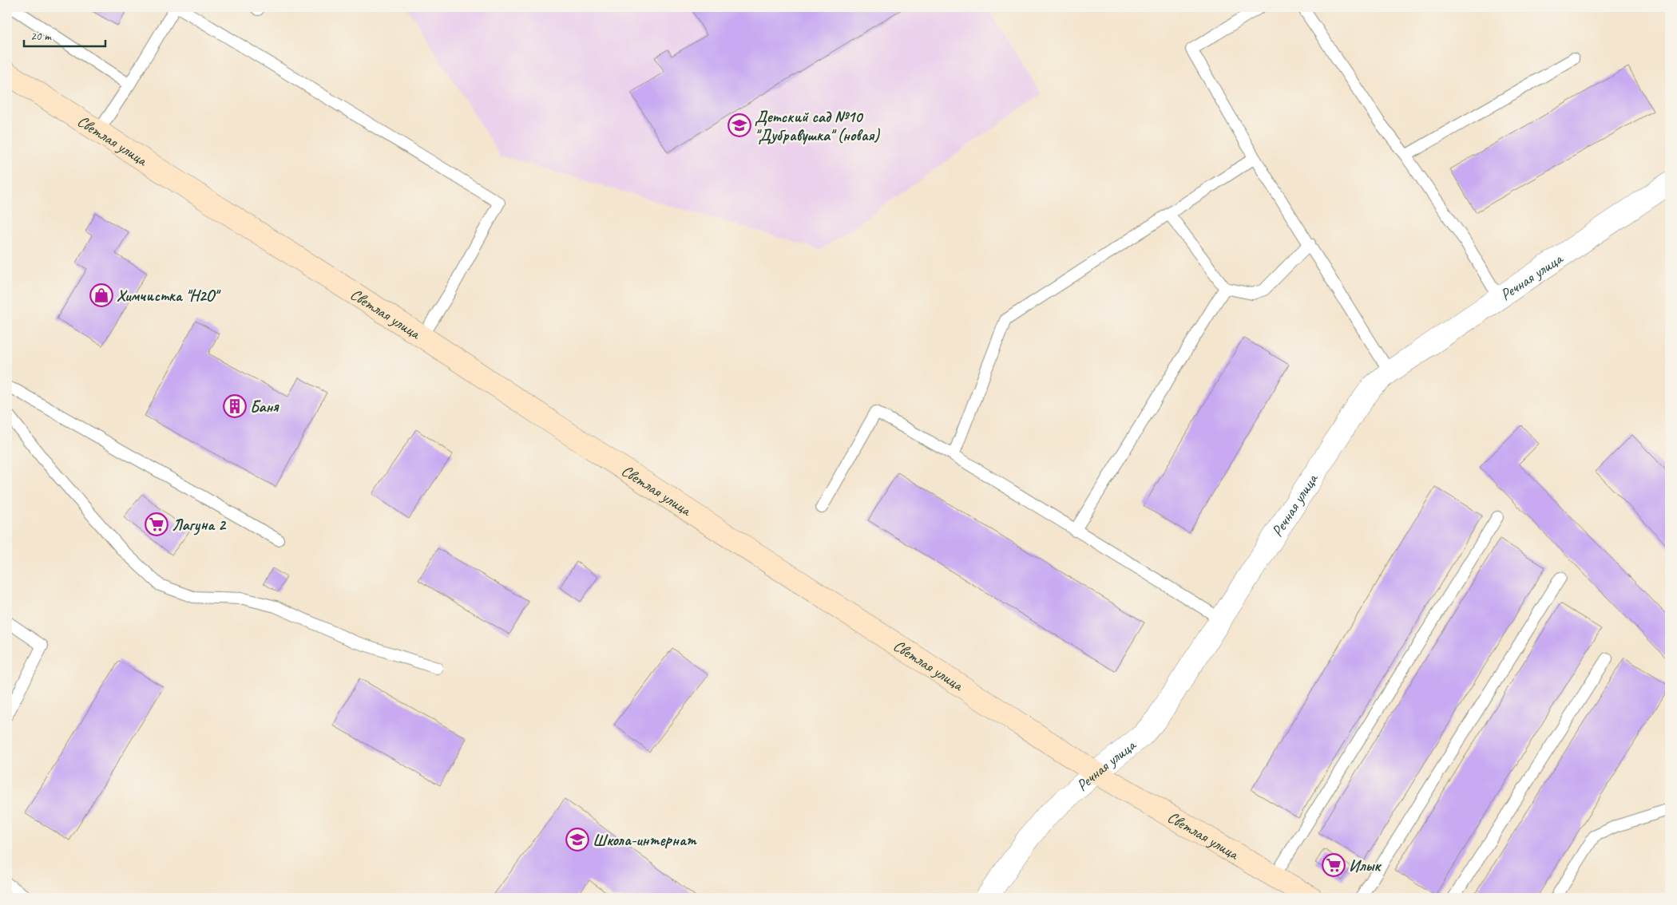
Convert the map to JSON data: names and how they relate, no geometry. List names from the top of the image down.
{
  "streets": {
    "street": ["Светлая улица", "Речная улица"]
  },
  "crossings": [
    ["Светлая улица", "Речная улица"]
  ],
  "places": {
    "school or university": ["Детский сад №10 \"Дубравушка\" (новая)", "Школа-интернат"],
    "shop": ["Химчистка \"H2O\""],
    "building": ["Баня"],
    "supermarket": ["Лагуна 2", "Илык"]
  },
  "scale_bar": "20 m"
}
